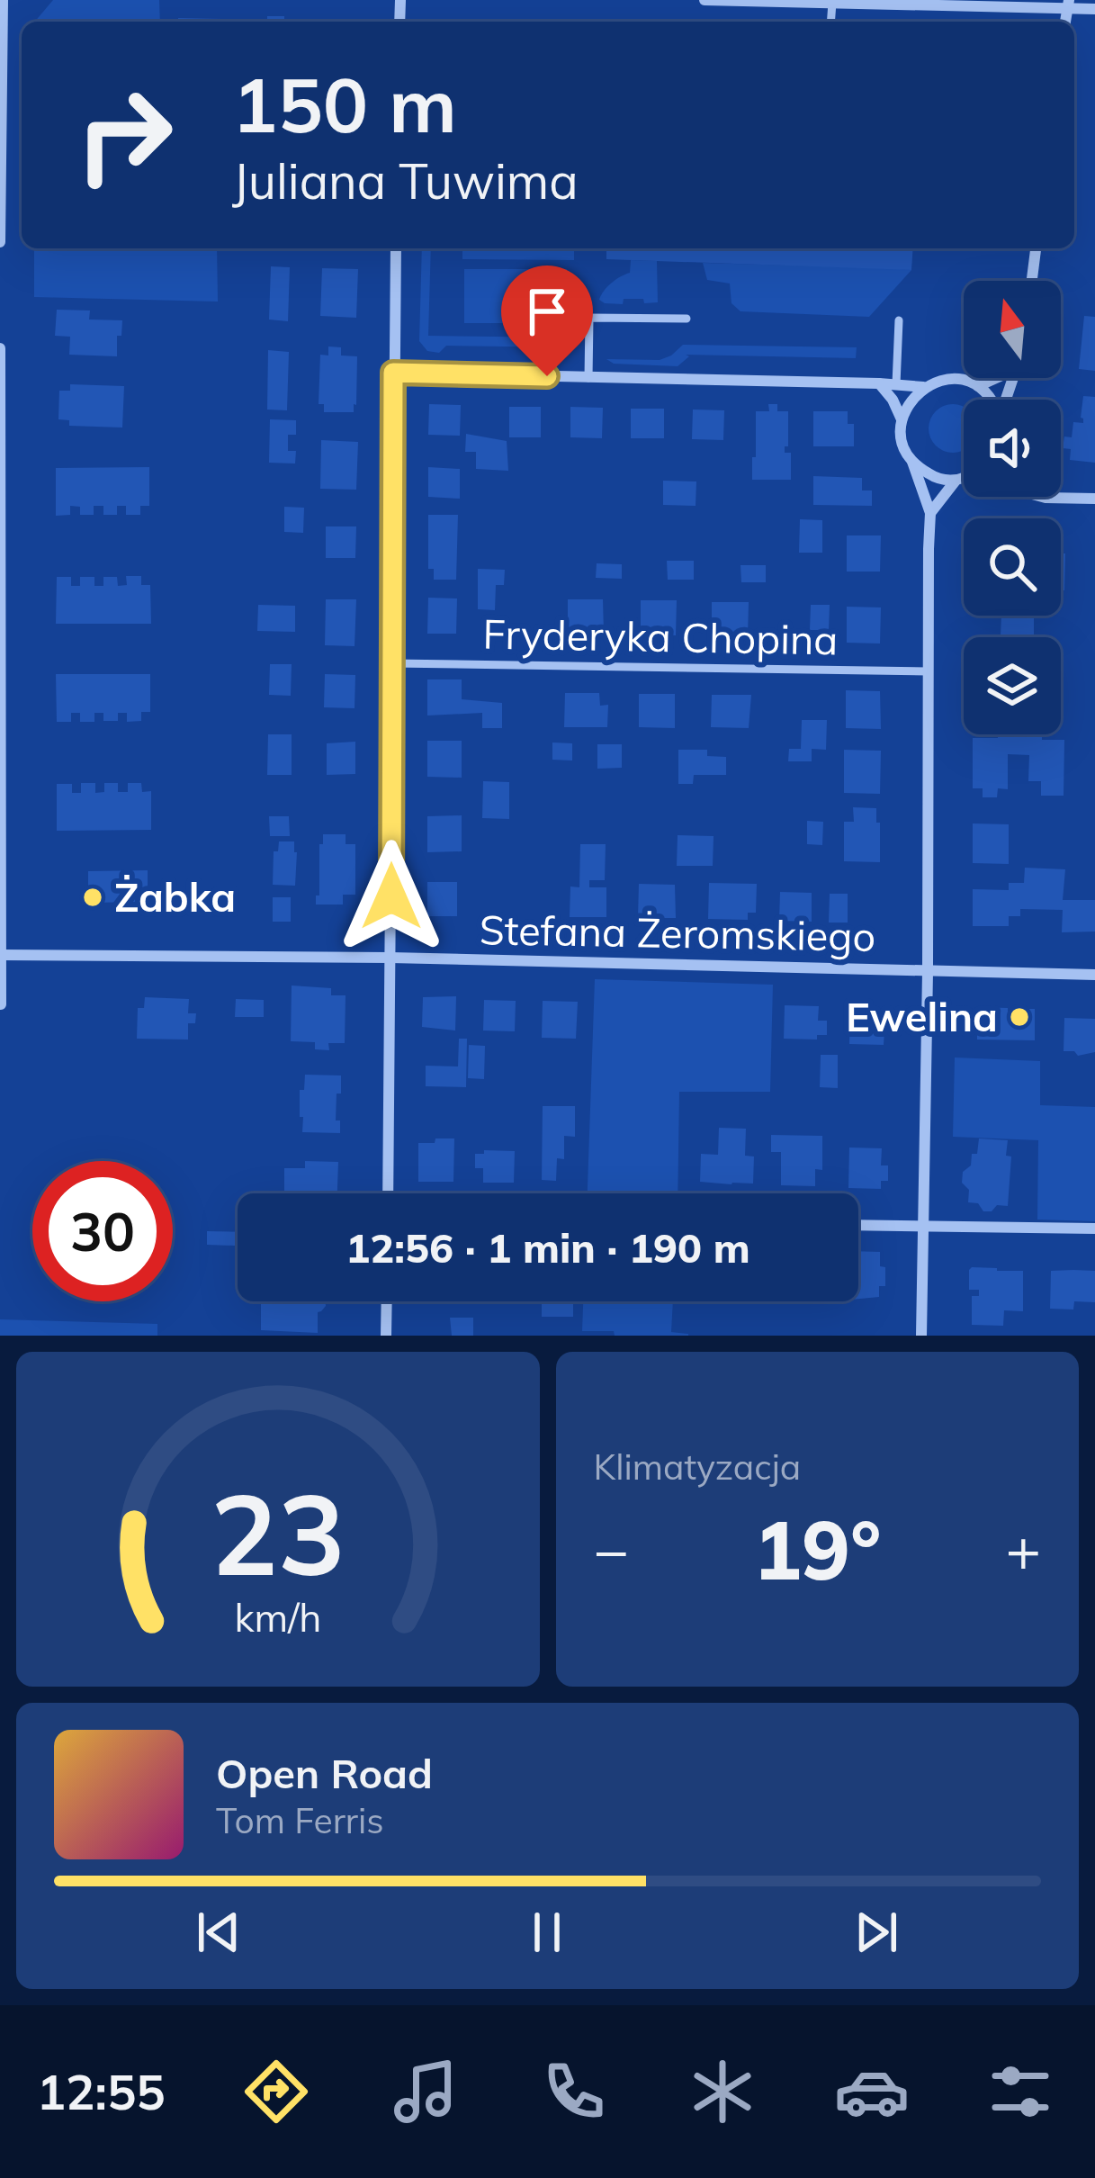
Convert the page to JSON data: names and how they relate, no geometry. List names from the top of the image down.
{
  "streets": {
    "street": ["Stefana Żeromskiego"],
    "lane": ["Fryderyka Chopina"]
  },
  "places": ["Żabka", "Ewelina"],
  "north": "top",
  "page": {
    "turn": ["150 m", "Juliana Tuwima"],
    "limit": "30",
    "trip": "12:56 · 1 min · 190 m",
    "tile": "Klimatyzacja",
    "heat": ["−", "19°", "+"],
    "song": ["Open Road", "Tom Ferris"],
    "tabs": "12:55",
    "gauge": ["23", "km/h"]
  }
}
